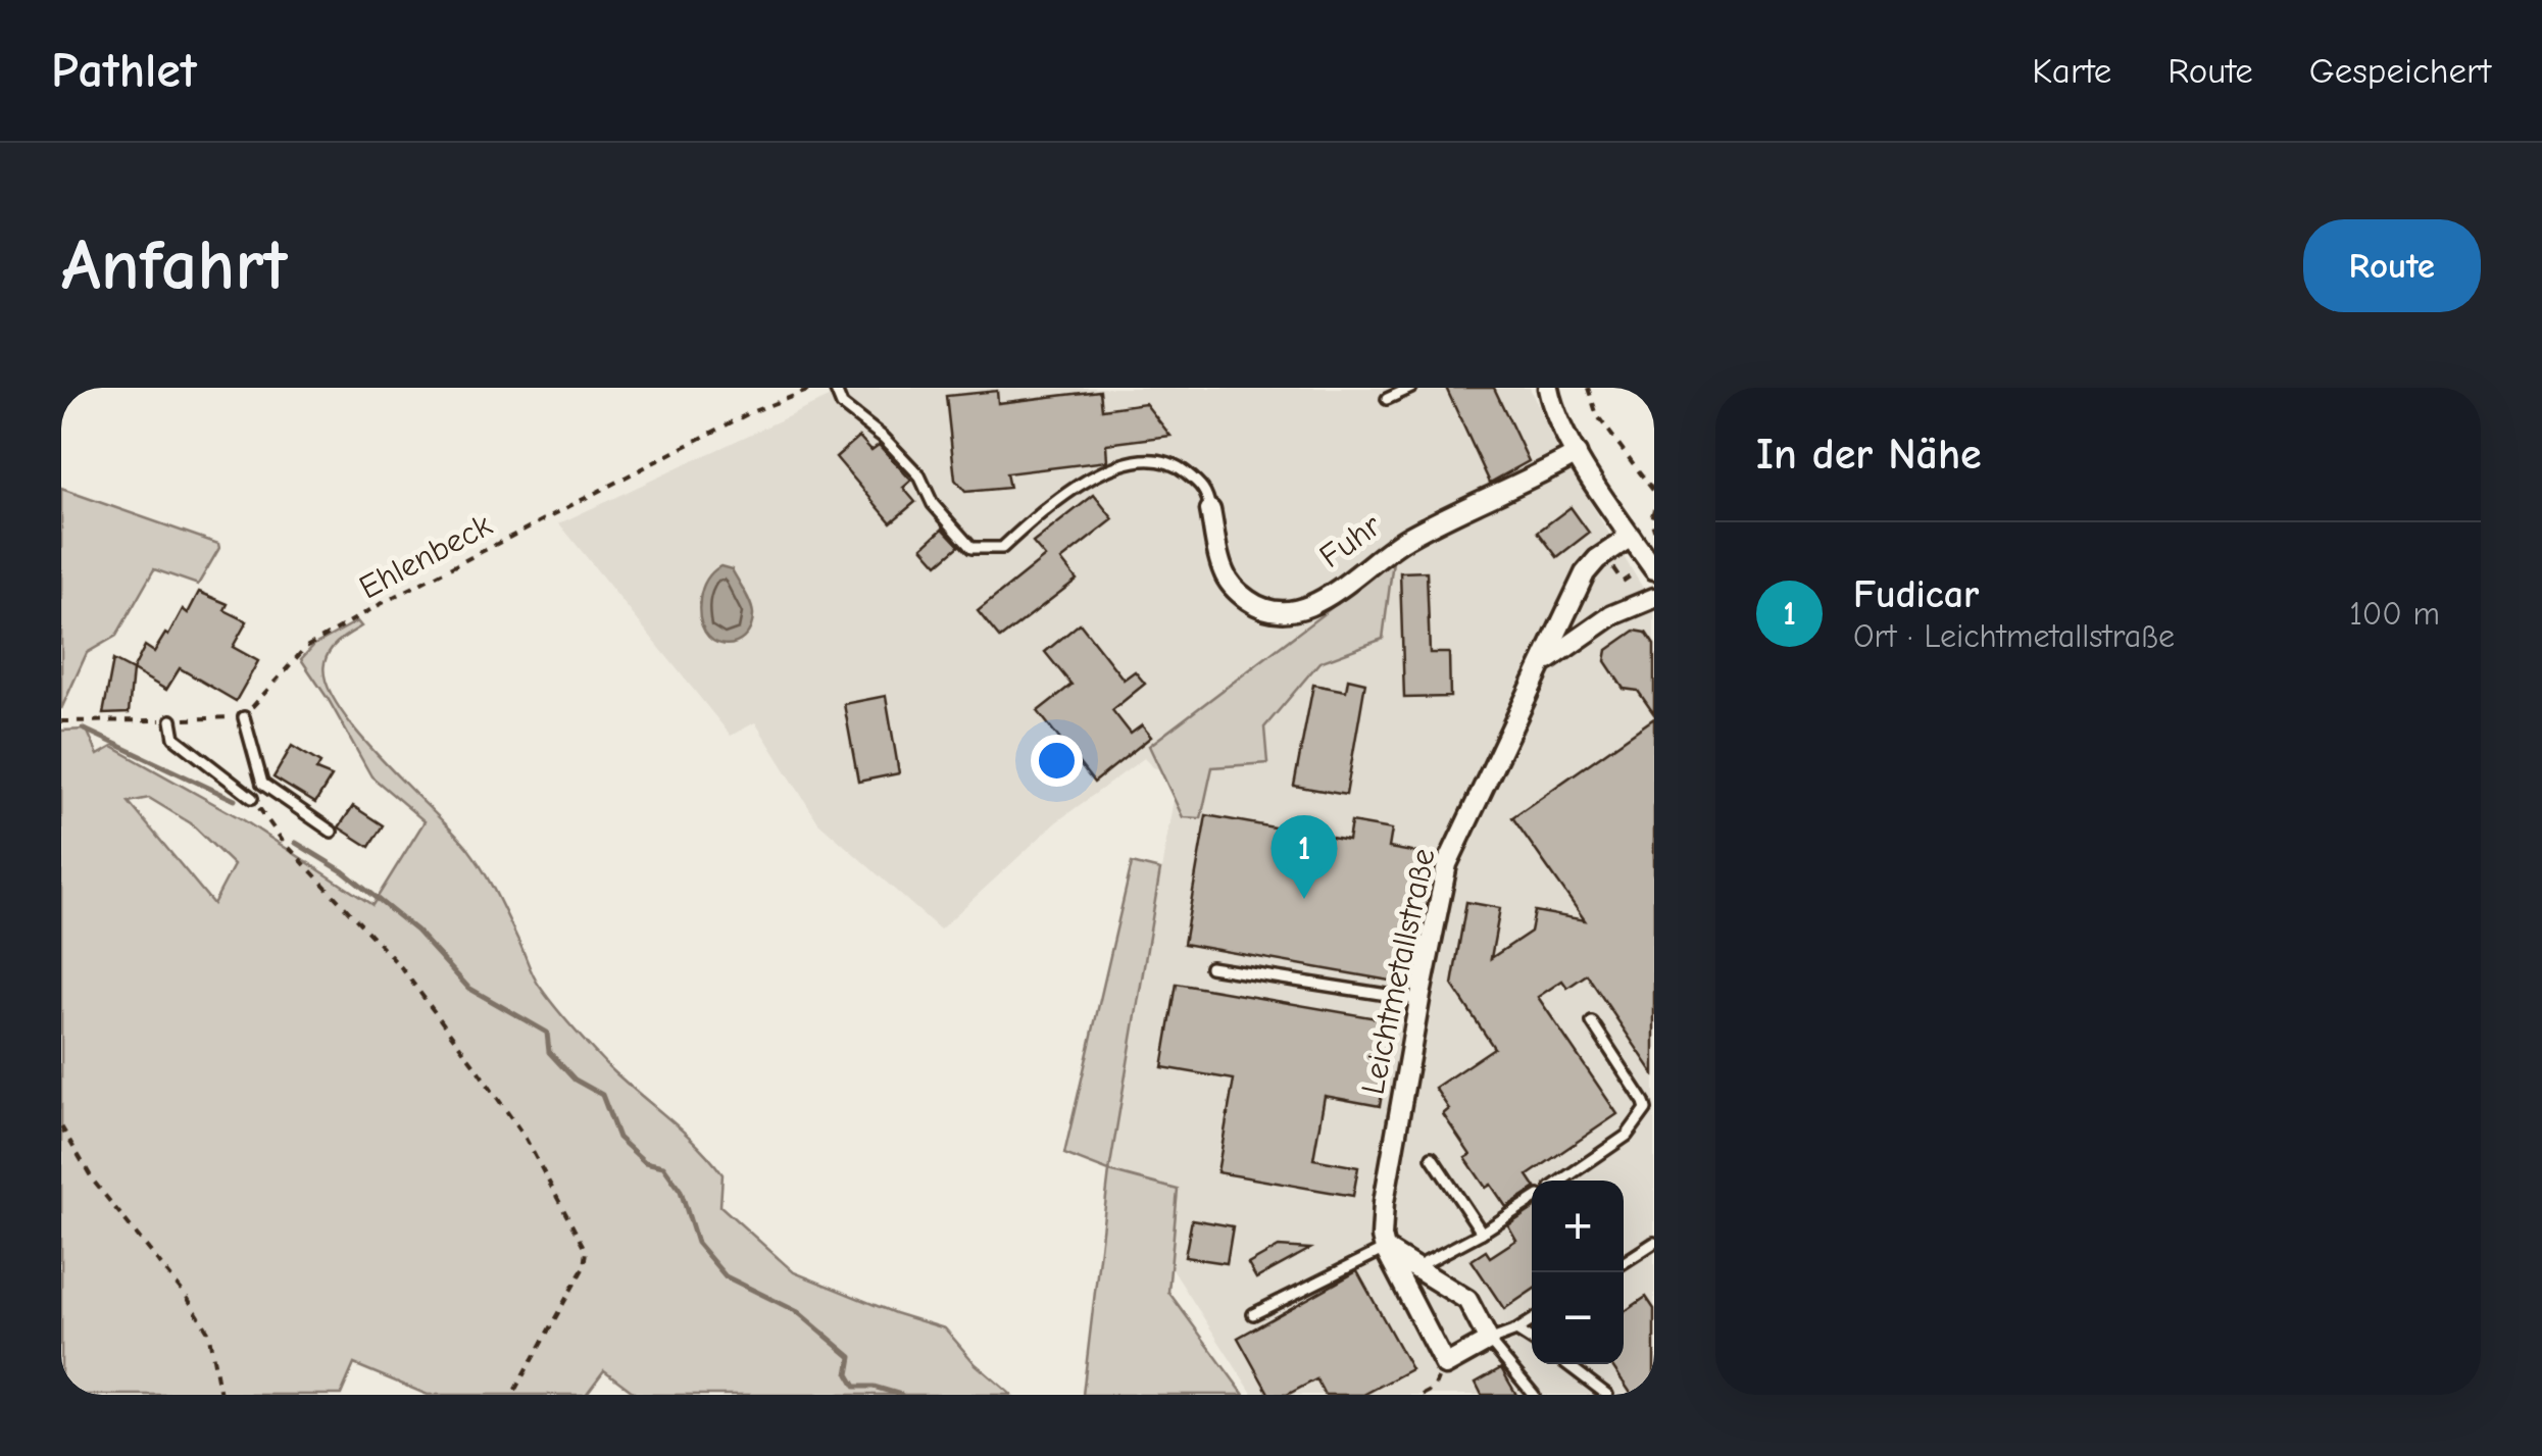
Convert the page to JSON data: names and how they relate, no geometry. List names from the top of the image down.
{
  "streets": {
    "street": ["Fuhr", "Leichtmetallstraße"],
    "path": ["Ehlenbeck"]
  },
  "page": {
    "header": "Pathlet",
    "nav": ["Karte", "Route", "Gespeichert"],
    "buttons": "Route",
    "title": "Anfahrt",
    "heading": "In der Nähe",
    "list": [
      {
        "mark": "1",
        "name": "Fudicar",
        "note": "Ort · Leichtmetallstraße",
        "value": "100 m"
      }
    ],
    "pins": "1",
    "map_buttons": ["+", "−"]
  }
}
